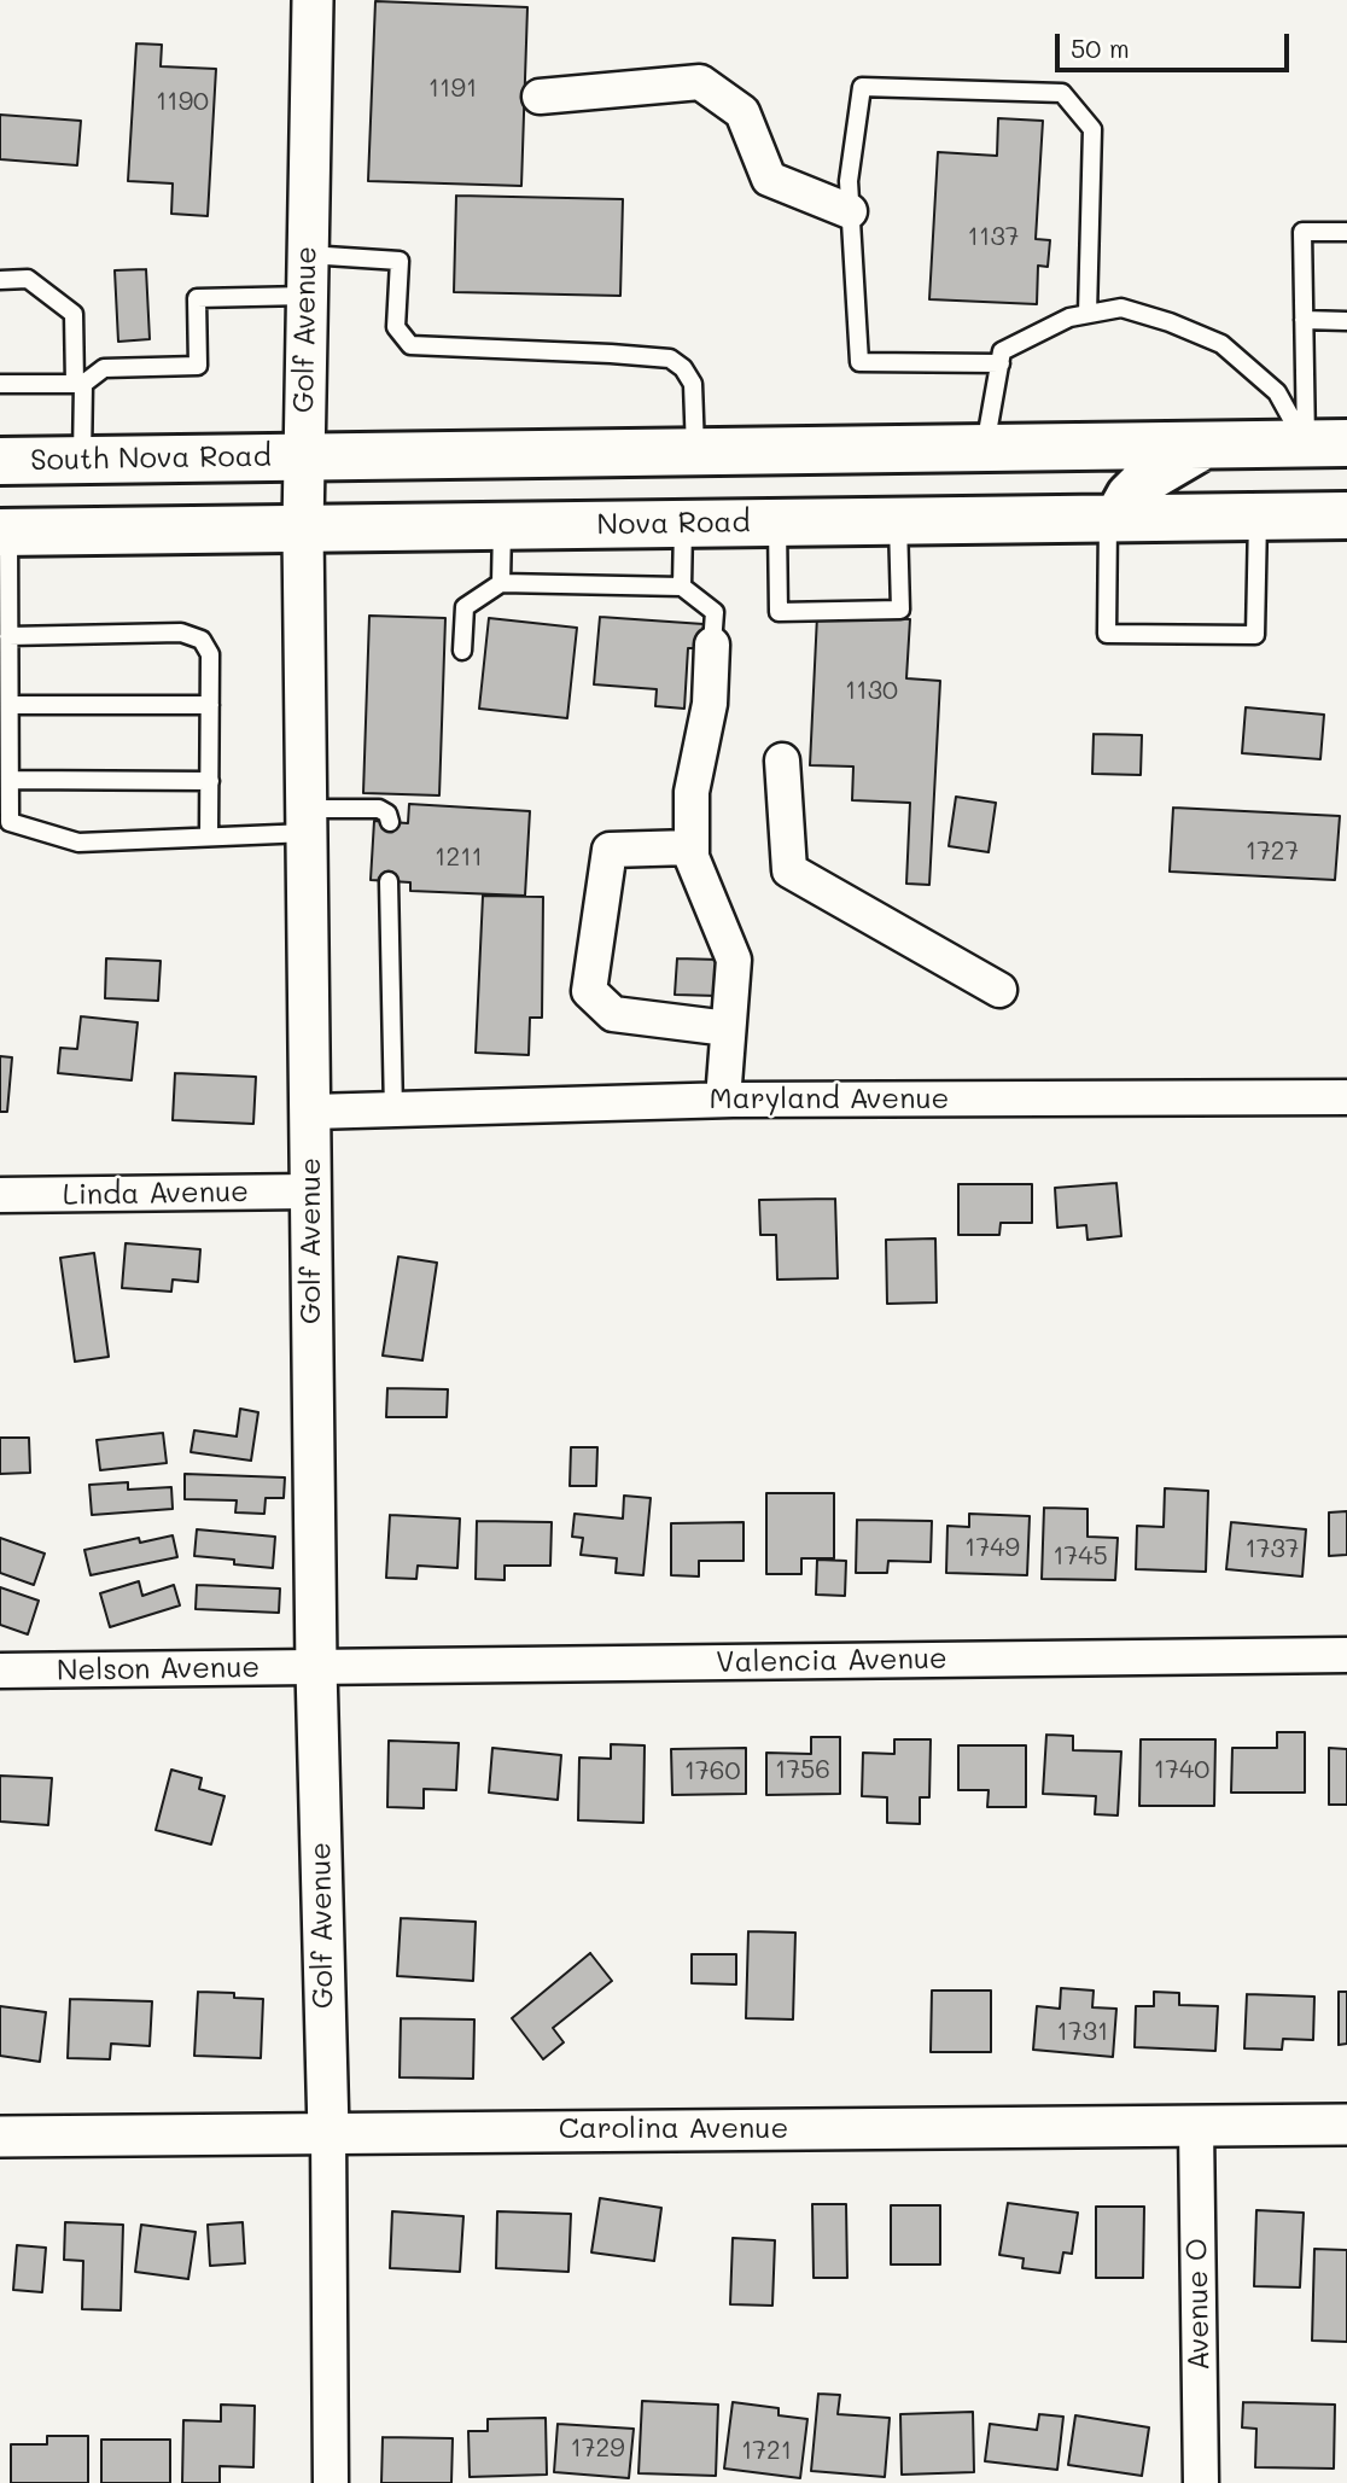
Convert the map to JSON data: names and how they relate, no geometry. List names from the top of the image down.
{
  "streets": {
    "main road": ["South Nova Road", "Nova Road"],
    "street": [
      "Golf Avenue",
      "Maryland Avenue",
      "Linda Avenue",
      "Valencia Avenue",
      "Nelson Avenue",
      "Carolina Avenue",
      "Avenue O"
    ]
  },
  "crossings": [
    ["Golf Avenue", "South Nova Road"],
    ["Golf Avenue", "Nova Road"],
    ["Golf Avenue", "Maryland Avenue"],
    ["Golf Avenue", "Linda Avenue"],
    ["Golf Avenue", "Valencia Avenue"],
    ["Golf Avenue", "Nelson Avenue"],
    ["Golf Avenue", "Carolina Avenue"],
    ["Valencia Avenue", "Nelson Avenue"],
    ["Carolina Avenue", "Avenue O"]
  ],
  "house_numbers": [
    "1191",
    "1190",
    "1137",
    "1130",
    "1727",
    "1211",
    "1749",
    "1737",
    "1745",
    "1756",
    "1740",
    "1760",
    "1731",
    "1729",
    "1721"
  ],
  "scale_bar": "50 m"
}
